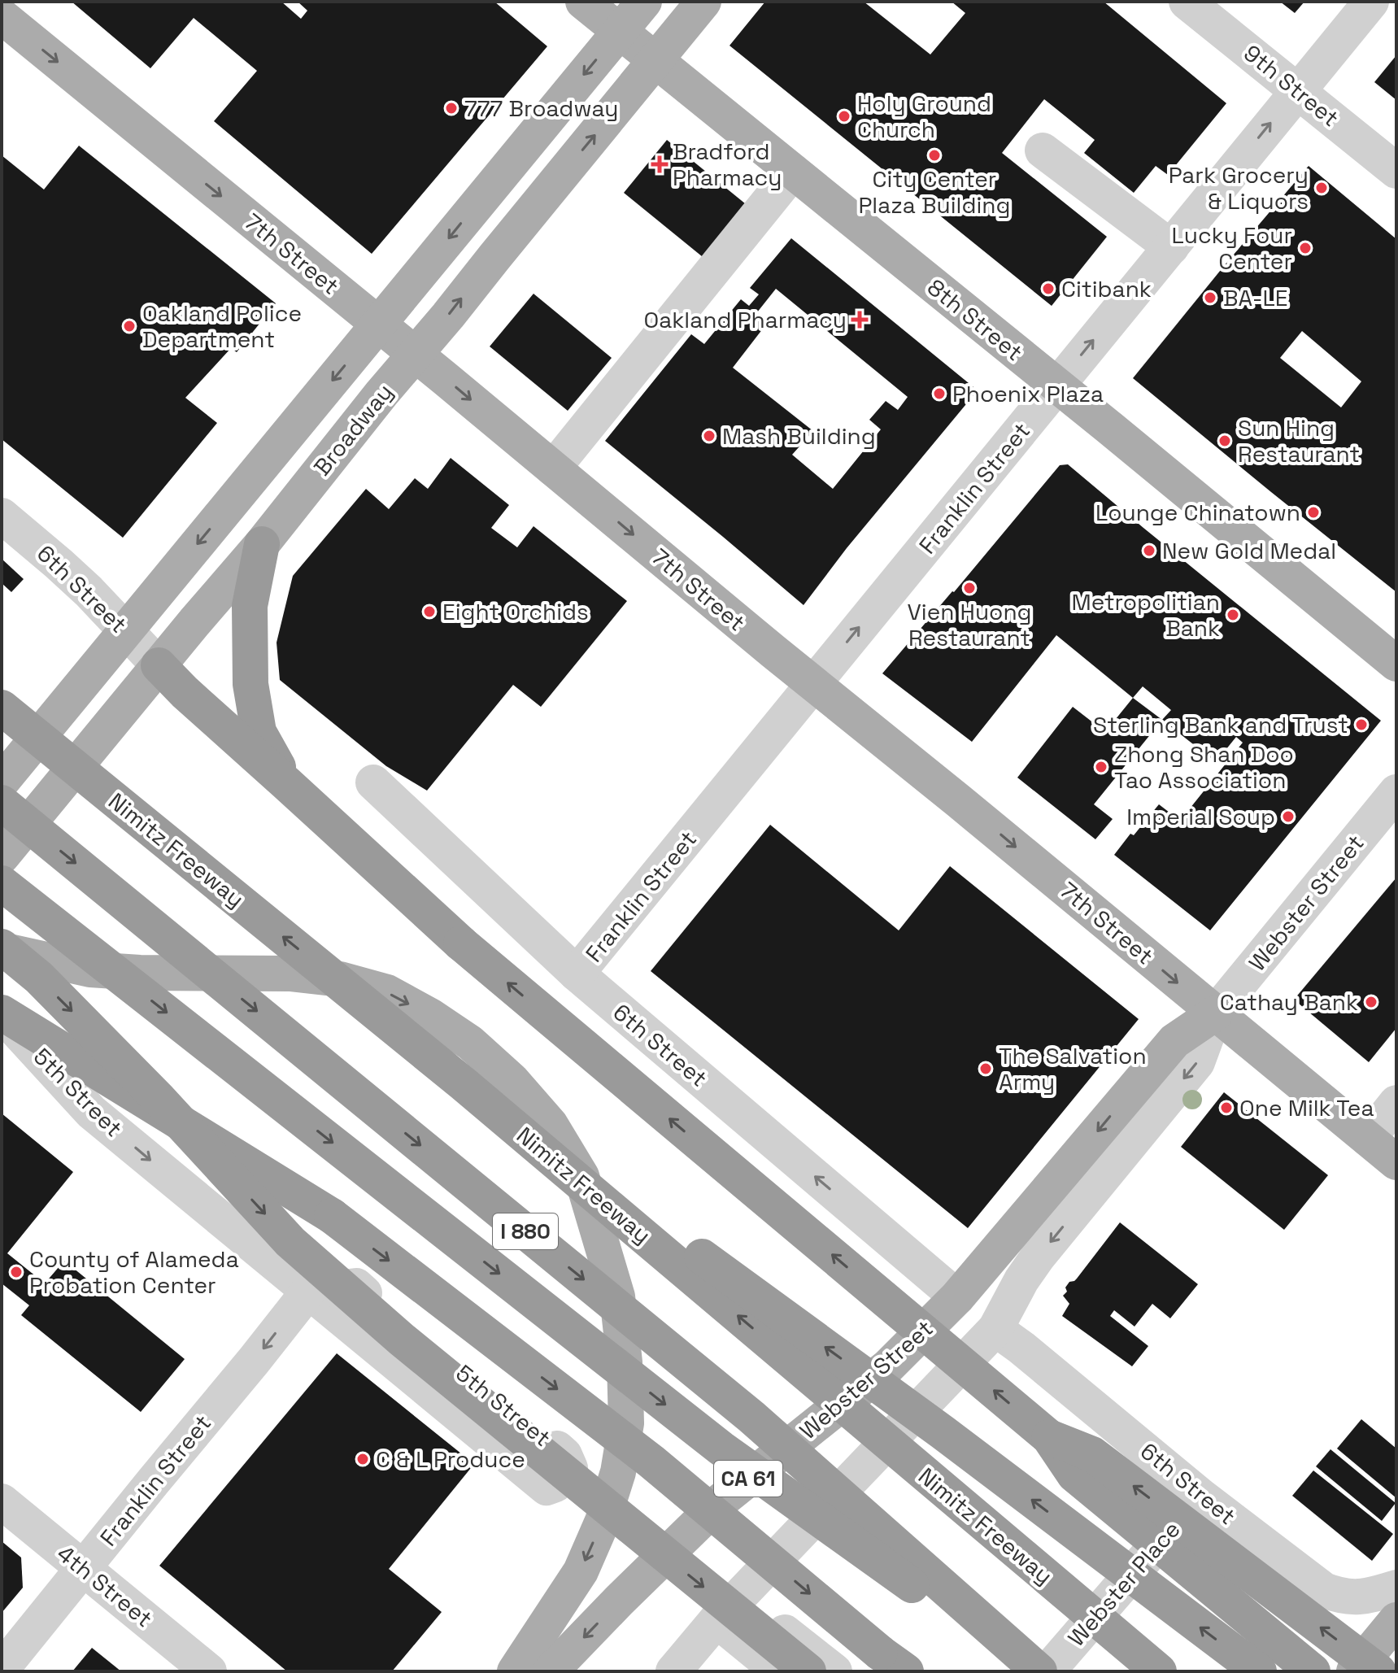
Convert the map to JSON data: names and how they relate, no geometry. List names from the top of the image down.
{
  "streets": {
    "highway": ["Nimitz Freeway", "I 880"],
    "main road": [
      "7th Street",
      "8th Street",
      "Broadway",
      "Webster Street",
      "CA 61"
    ],
    "street": [
      "9th Street",
      "Franklin Street",
      "6th Street",
      "5th Street",
      "Webster Place",
      "4th Street"
    ]
  },
  "crossings": [
    ["9th Street", "Franklin Street"],
    ["7th Street", "Broadway"],
    ["7th Street", "Franklin Street"],
    ["7th Street", "Webster Street"],
    ["8th Street", "Broadway"],
    ["8th Street", "Franklin Street"],
    ["Broadway", "6th Street"],
    ["Franklin Street", "6th Street"],
    ["Franklin Street", "5th Street"],
    ["Franklin Street", "4th Street"],
    ["6th Street", "Webster Street"],
    ["6th Street", "Webster Place"]
  ],
  "one_way": ["7th Street", "5th Street"],
  "places": {
    "other": [
      "777 Broadway",
      "Holy Ground Church",
      "City Center Plaza Building",
      "Park Grocery & Liquors",
      "Lucky Four Center",
      "Citibank",
      "BA-LE",
      "Oakland Police Department",
      "Phoenix Plaza",
      "Mash Building",
      "Sun Hing Restaurant",
      "Lounge Chinatown",
      "New Gold Medal",
      "Vien Huong Restaurant",
      "Eight Orchids",
      "Metropolitian Bank",
      "Sterling Bank and Trust",
      "Zhong Shan Doo Tao Association",
      "Imperial Soup",
      "Cathay Bank",
      "The Salvation Army",
      "One Milk Tea",
      "County of Alameda Probation Center",
      "C & L Produce"
    ],
    "health": ["Bradford Pharmacy", "Oakland Pharmacy"]
  }
}
